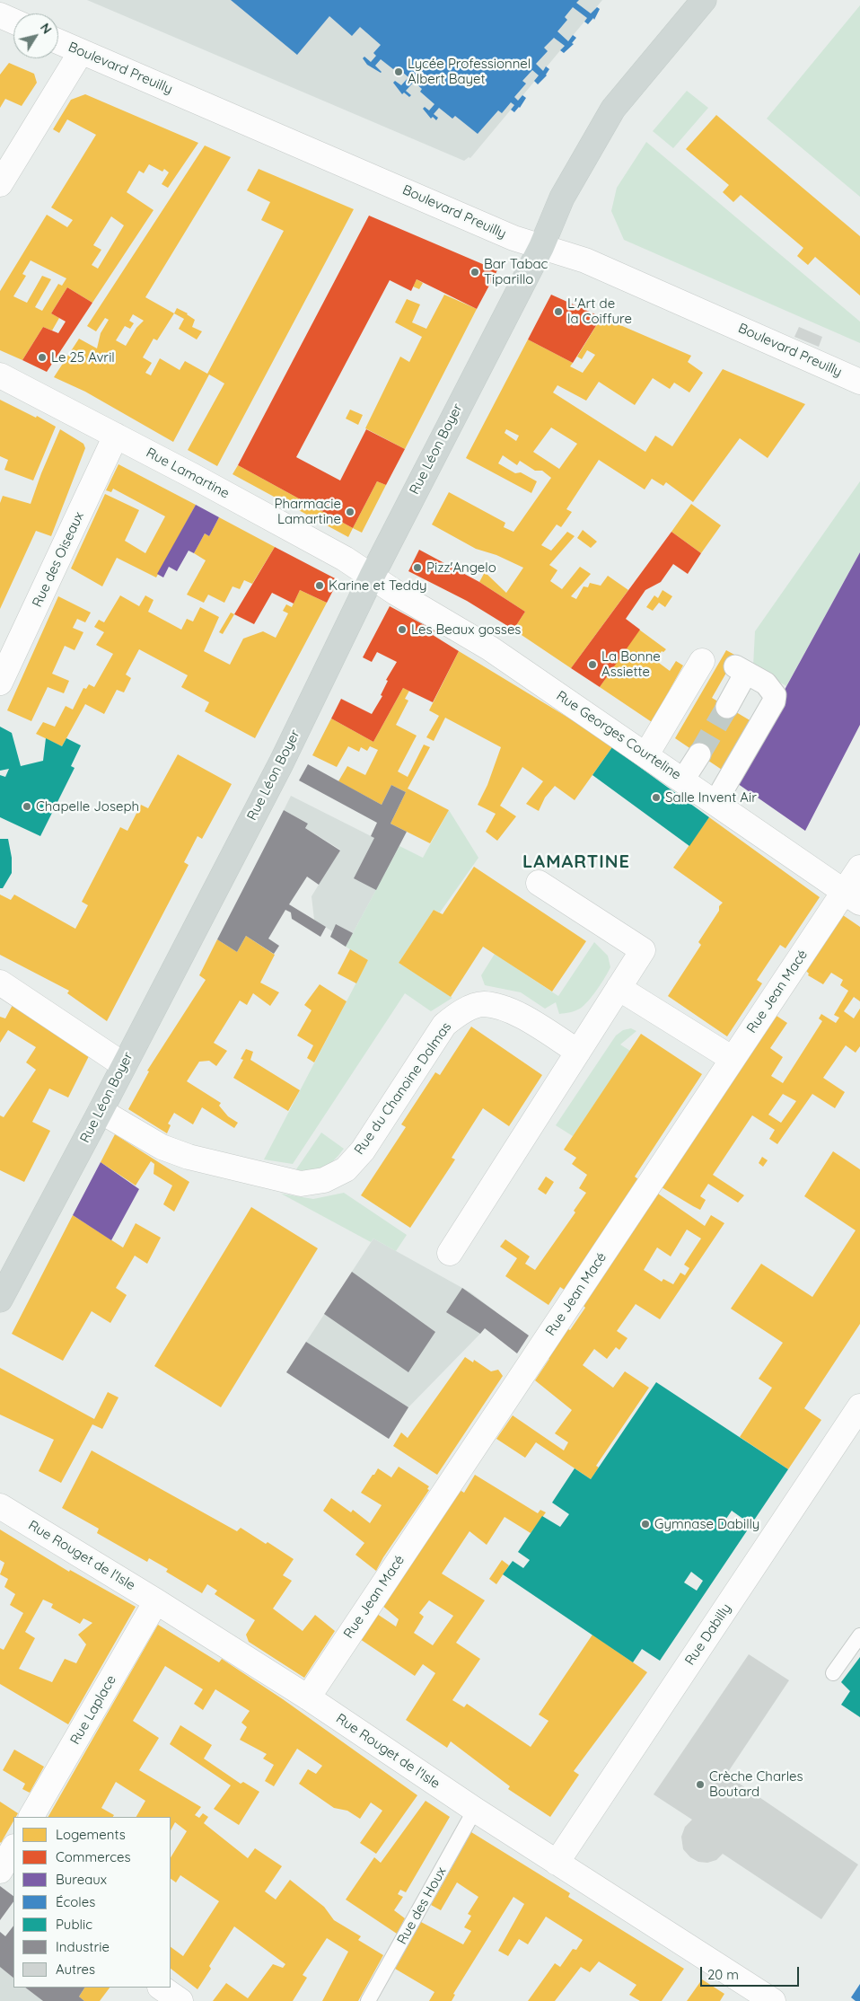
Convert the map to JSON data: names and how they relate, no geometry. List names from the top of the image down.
{
  "streets": {
    "main road": ["Rue Léon Boyer"],
    "street": [
      "Boulevard Preuilly",
      "Rue Lamartine",
      "Rue des Oiseaux",
      "Rue Georges Courteline",
      "Rue Jean Macé",
      "Rue du Chanoine Dalmas",
      "Rue Rouget de l'Isle",
      "Rue Dabilly",
      "Rue Laplace"
    ],
    "lane": ["Rue des Houx"]
  },
  "crossings": [
    ["Boulevard Preuilly", "Rue Léon Boyer"],
    ["Rue Léon Boyer", "Rue Lamartine"],
    ["Rue Léon Boyer", "Rue Georges Courteline"],
    ["Rue Léon Boyer", "Rue du Chanoine Dalmas"],
    ["Rue Lamartine", "Rue des Oiseaux"],
    ["Rue Lamartine", "Rue Georges Courteline"],
    ["Rue Georges Courteline", "Rue Jean Macé"],
    ["Rue Jean Macé", "Rue Rouget de l'Isle"],
    ["Rue Rouget de l'Isle", "Rue Dabilly"],
    ["Rue Rouget de l'Isle", "Rue Laplace"],
    ["Rue Rouget de l'Isle", "Rue des Houx"]
  ],
  "districts": ["LAMARTINE"],
  "places": [
    "Lycée Professionnel Albert Bayet",
    "Bar Tabac Tiparillo",
    "L'Art de la Coiffure",
    "Le 25 Avril",
    "Pharmacie Lamartine",
    "Pizz'Angelo",
    "Karine et Teddy",
    "Les Beaux gosses",
    "La Bonne Assiette",
    "Salle Invent Air",
    "Chapelle Joseph",
    "Gymnase Dabilly",
    "Crèche Charles Boutard"
  ],
  "legend": [
    "Logements",
    "Commerces",
    "Bureaux",
    "Écoles",
    "Public",
    "Industrie",
    "Autres"
  ],
  "scale_bar": "20 m",
  "north": "top right"
}
